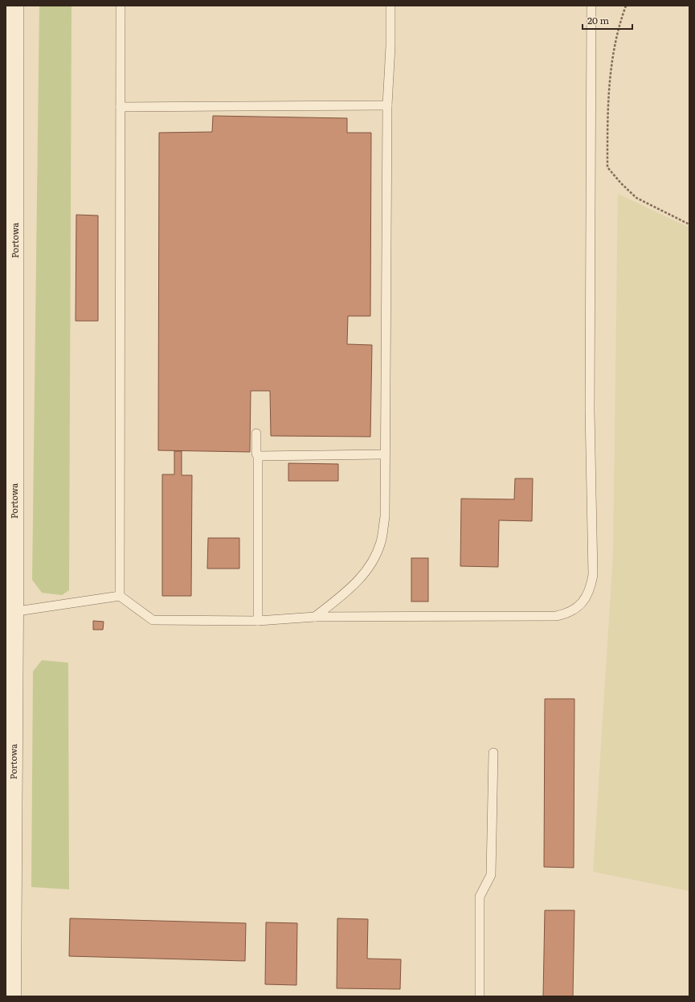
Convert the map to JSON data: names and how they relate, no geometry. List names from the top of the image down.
{
  "streets": {
    "street": ["Portowa"]
  },
  "scale_bar": "20 m"
}
